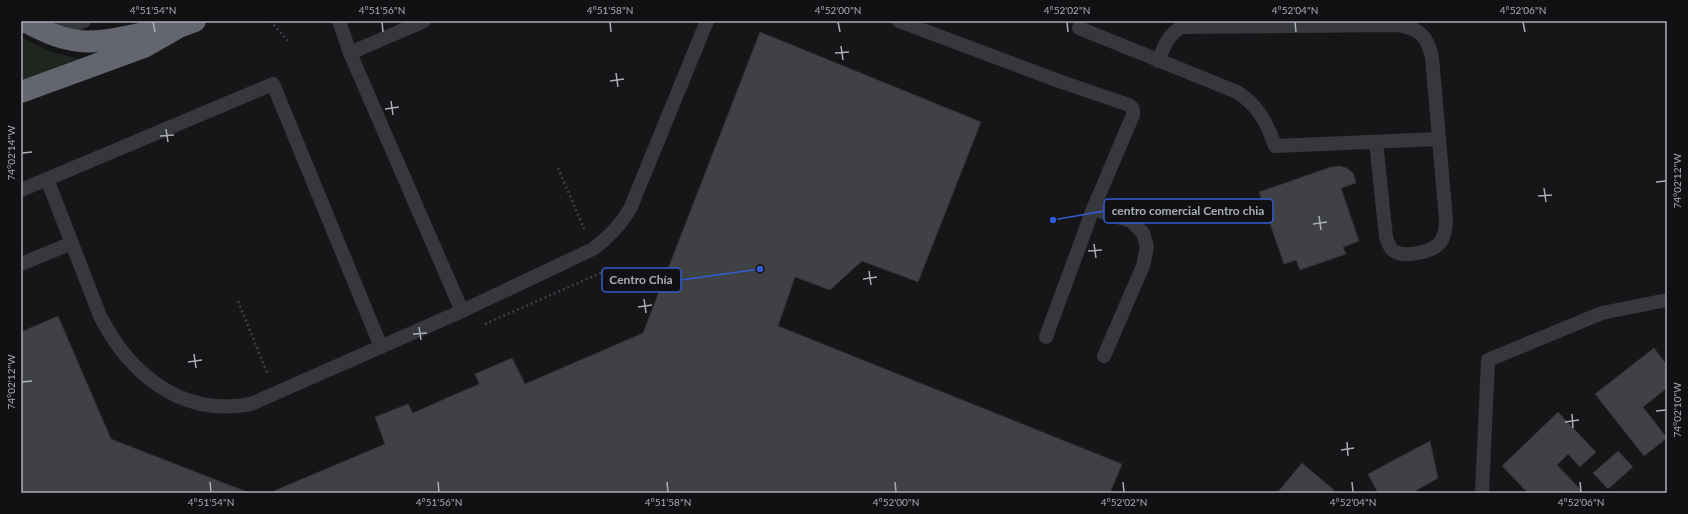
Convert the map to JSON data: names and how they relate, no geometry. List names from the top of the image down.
{
  "places": ["centro comercial Centro chia", "Centro Chía"],
  "coordinates": [
    "4°51'54\"N",
    "4°51'56\"N",
    "4°51'58\"N",
    "4°52'00\"N",
    "4°52'02\"N",
    "4°52'04\"N",
    "4°52'06\"N",
    "74°02'14\"W",
    "74°02'12\"W",
    "74°02'10\"W"
  ]
}
